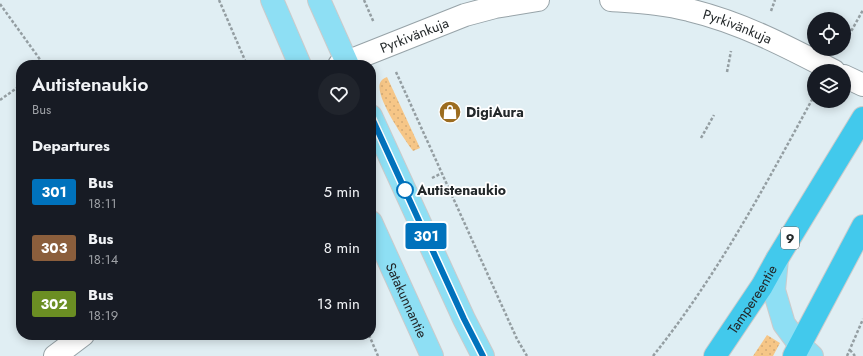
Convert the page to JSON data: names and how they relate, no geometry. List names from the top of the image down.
{
  "streets": {
    "highway": ["9", "Tampereentie"],
    "main road": ["Satakunnantie"],
    "street": ["Pyrkivänkuja"]
  },
  "places": {
    "shop": ["DigiAura"],
    "other": ["Autistenaukio"]
  },
  "lines": ["bus line 301"],
  "page": {
    "on_map": "301",
    "heading": [
      ["Autistenaukio", "Bus"],
      "Departures"
    ],
    "list": [
      {
        "mark": "301",
        "name": "Bus",
        "note": "18:11",
        "value": "5 min"
      },
      {
        "mark": "303",
        "name": "Bus",
        "note": "18:14",
        "value": "8 min"
      },
      {
        "mark": "302",
        "name": "Bus",
        "note": "18:19",
        "value": "13 min"
      }
    ]
  }
}
